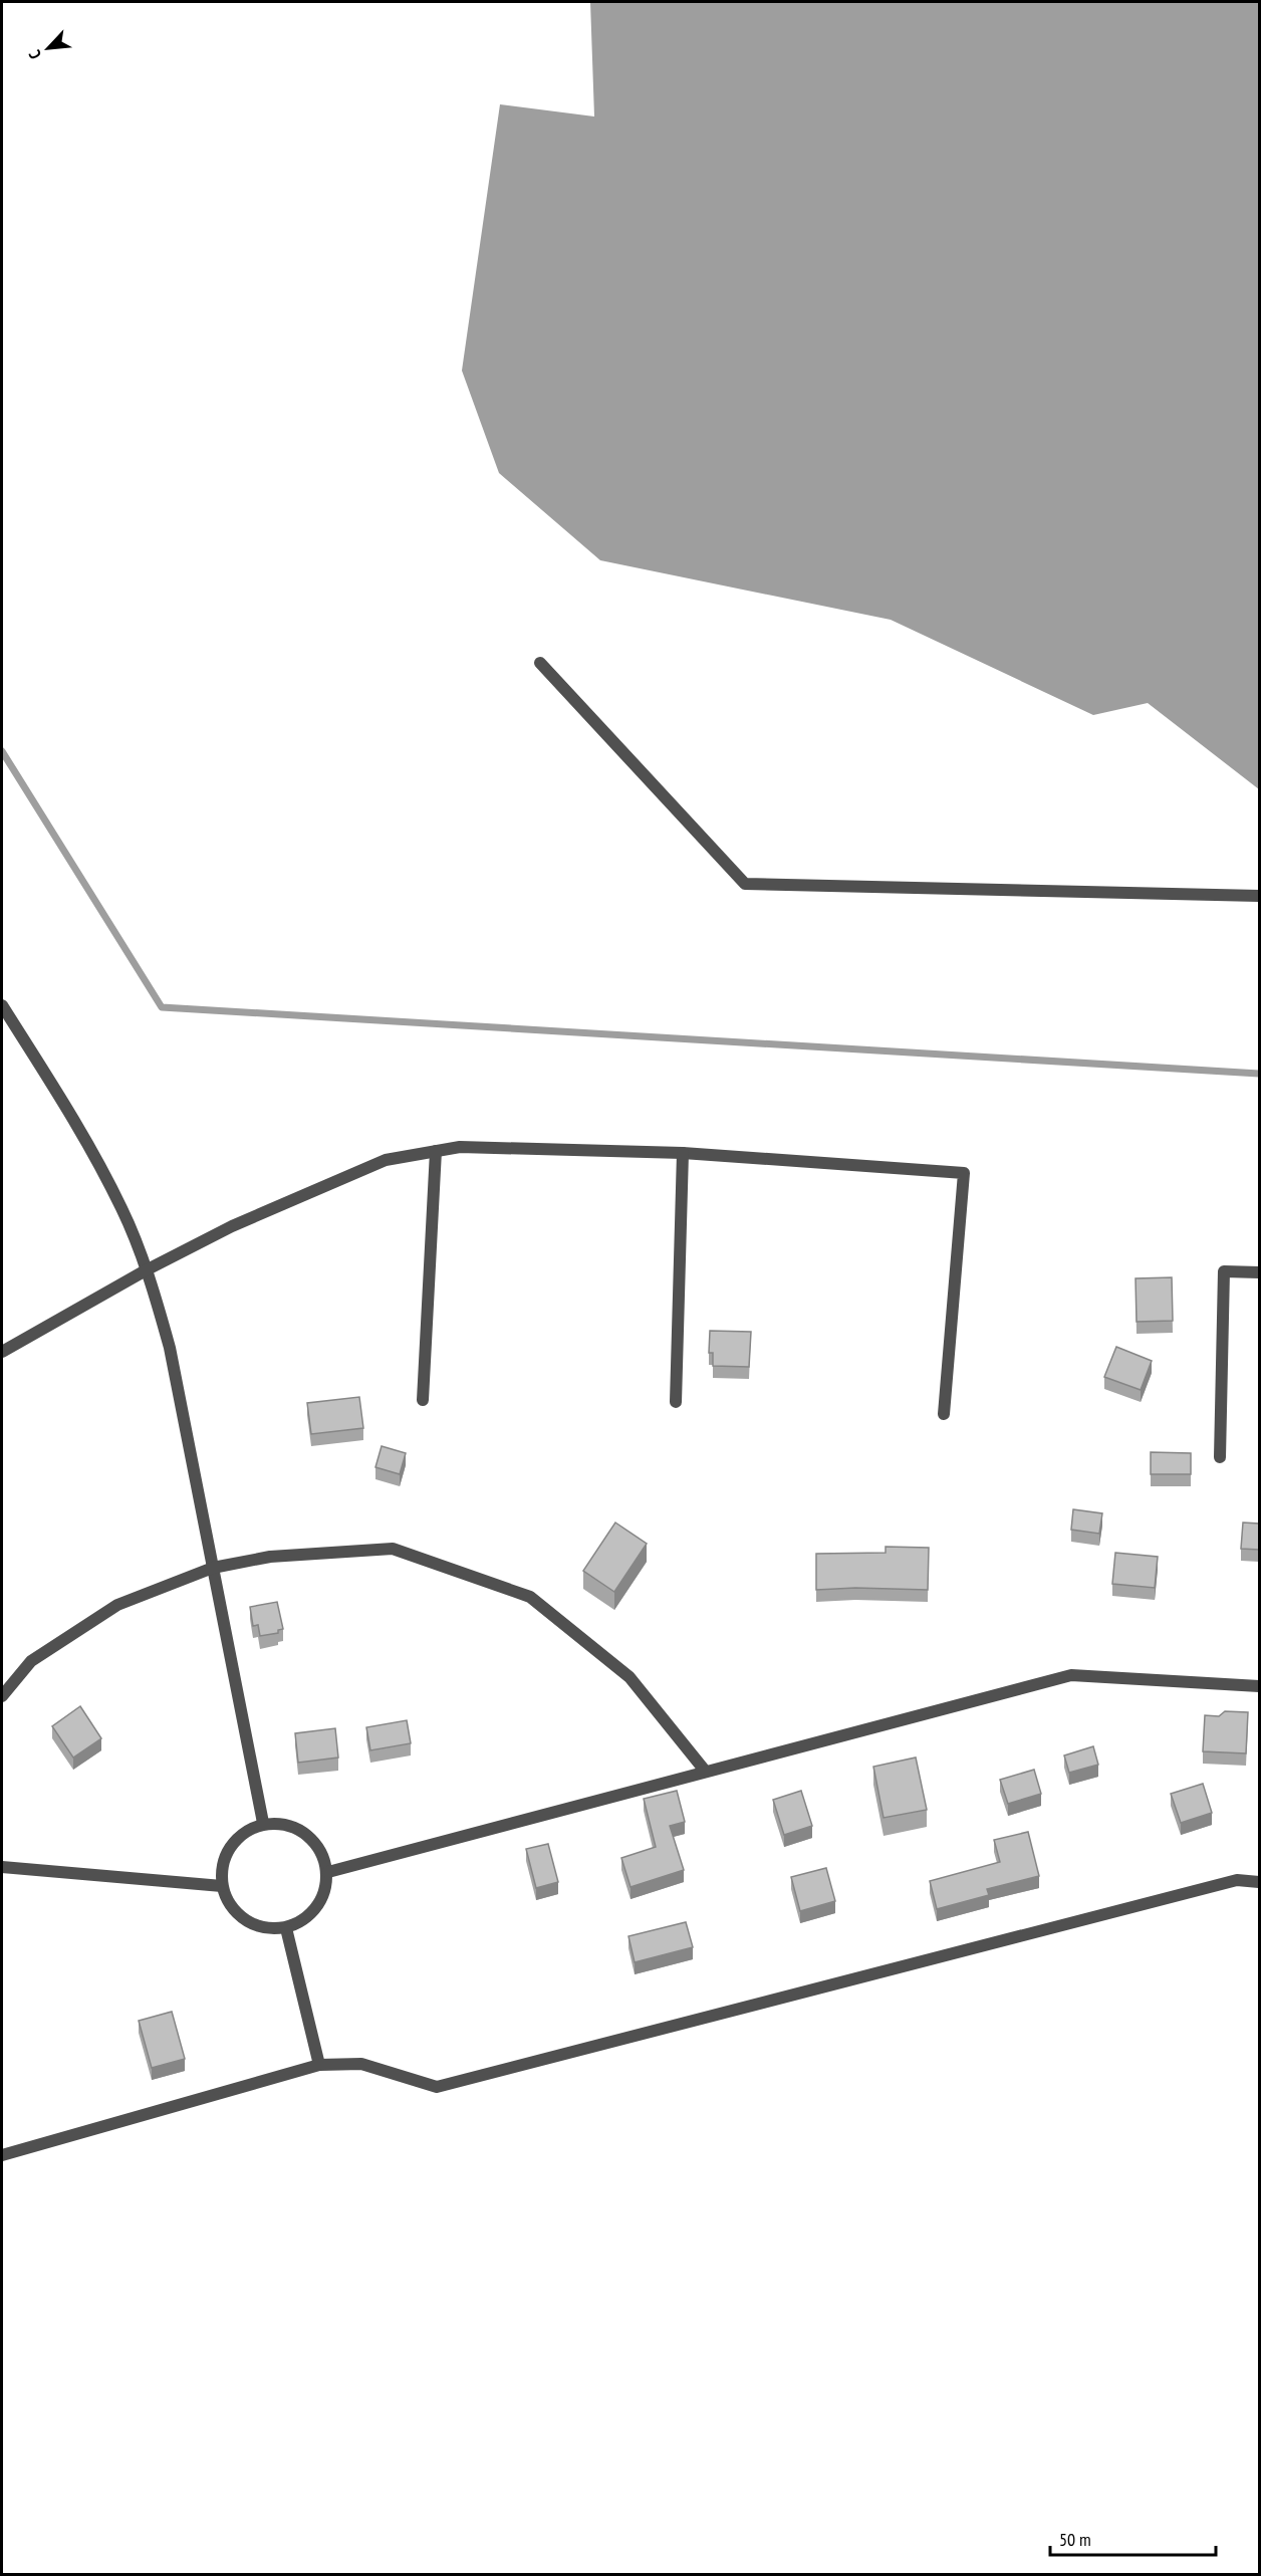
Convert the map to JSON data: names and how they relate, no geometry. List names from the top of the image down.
{
  "scale_bar": "50 m",
  "north": "bottom left"
}
